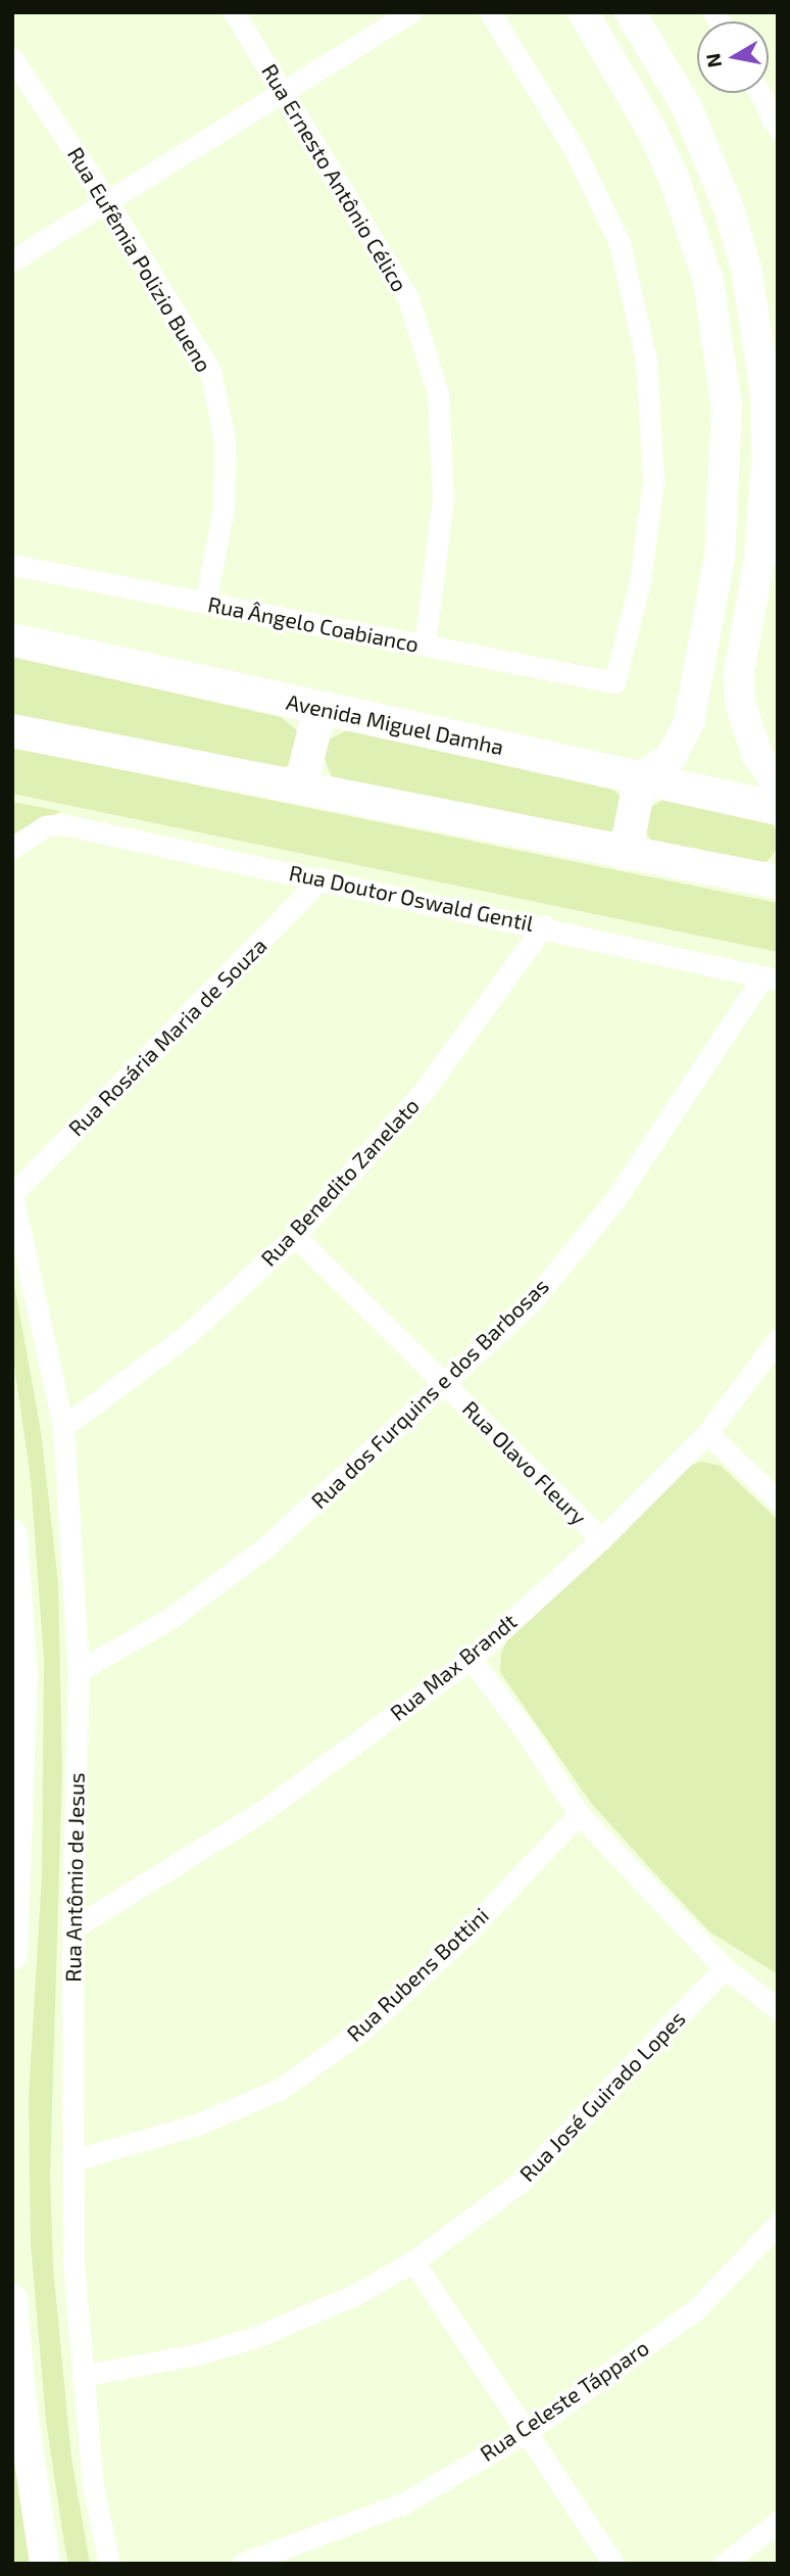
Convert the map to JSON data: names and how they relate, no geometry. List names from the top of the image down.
{
  "streets": {
    "main road": ["Avenida Miguel Damha"],
    "street": [
      "Rua Ernesto Antônio Célico",
      "Rua Eufêmia Polizio Bueno",
      "Rua Ângelo Coabianco",
      "Rua Doutor Oswald Gentil",
      "Rua Rosária Maria de Souza",
      "Rua Benedito Zanelato",
      "Rua dos Furquins e dos Barbosas",
      "Rua Olavo Fleury",
      "Rua Max Brandt",
      "Rua Antômio de Jesus",
      "Rua Rubens Bottini",
      "Rua José Guirado Lopes",
      "Rua Celeste Tápparo"
    ]
  },
  "crossings": [
    ["Rua Ernesto Antônio Célico", "Rua Ângelo Coabianco"],
    ["Rua Eufêmia Polizio Bueno", "Rua Ângelo Coabianco"],
    ["Rua Doutor Oswald Gentil", "Rua Rosária Maria de Souza"],
    ["Rua Doutor Oswald Gentil", "Rua Benedito Zanelato"],
    ["Rua Doutor Oswald Gentil", "Rua dos Furquins e dos Barbosas"],
    ["Rua Rosária Maria de Souza", "Rua Antômio de Jesus"],
    ["Rua Benedito Zanelato", "Rua Olavo Fleury"],
    ["Rua Benedito Zanelato", "Rua Antômio de Jesus"],
    ["Rua dos Furquins e dos Barbosas", "Rua Olavo Fleury"],
    ["Rua dos Furquins e dos Barbosas", "Rua Antômio de Jesus"],
    ["Rua Olavo Fleury", "Rua Max Brandt"],
    ["Rua Max Brandt", "Rua Antômio de Jesus"],
    ["Rua Antômio de Jesus", "Rua Rubens Bottini"],
    ["Rua Antômio de Jesus", "Rua José Guirado Lopes"]
  ],
  "north": "left"
}
